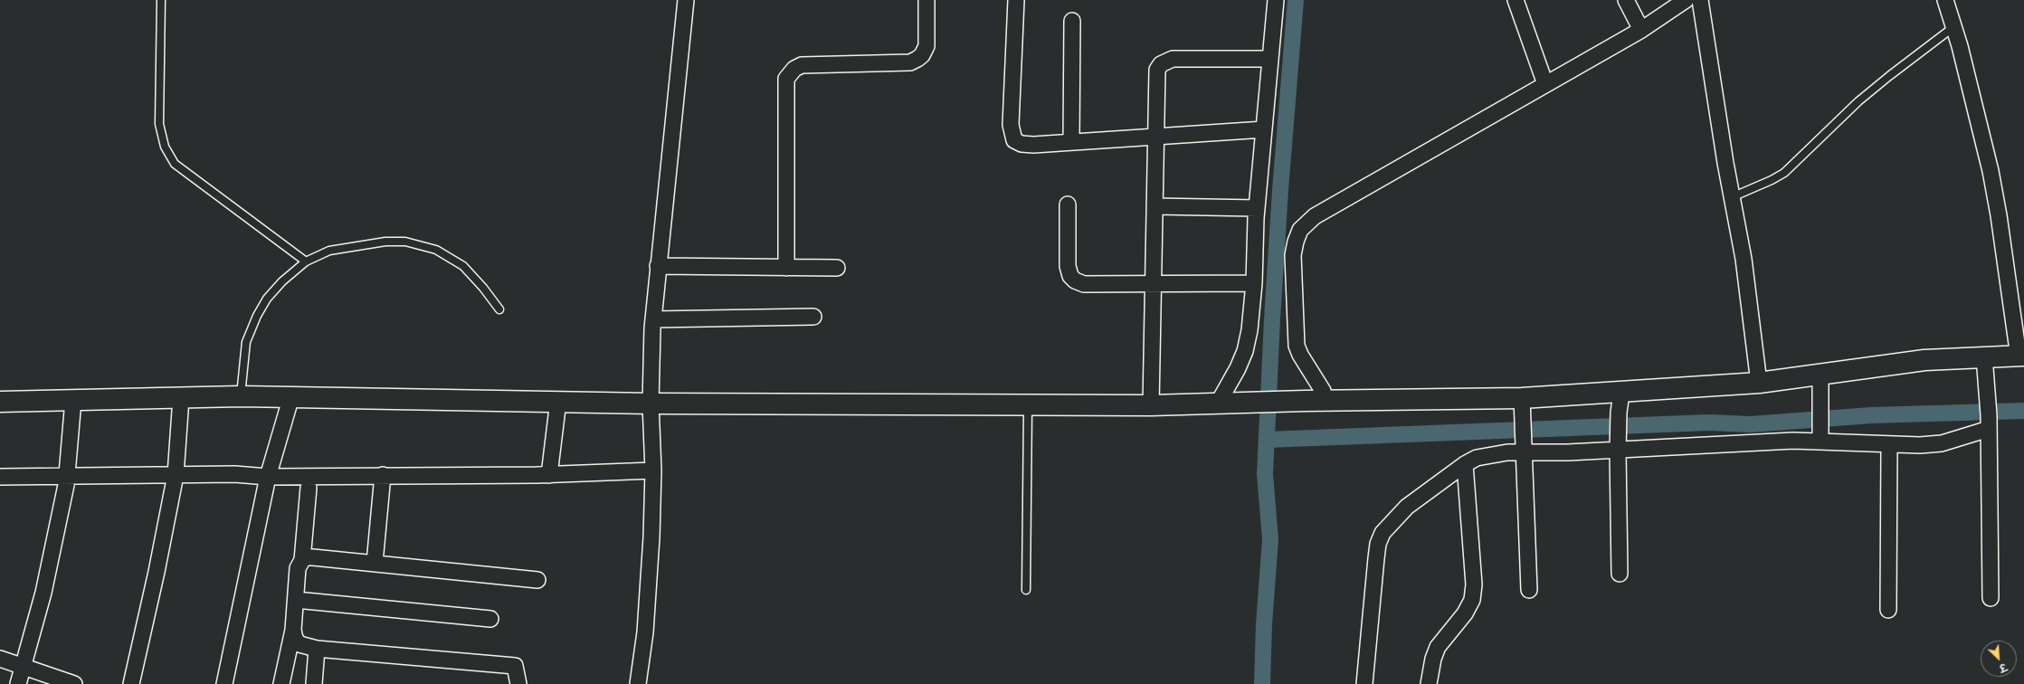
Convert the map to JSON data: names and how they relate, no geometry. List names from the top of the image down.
{
  "north": "bottom right"
}
